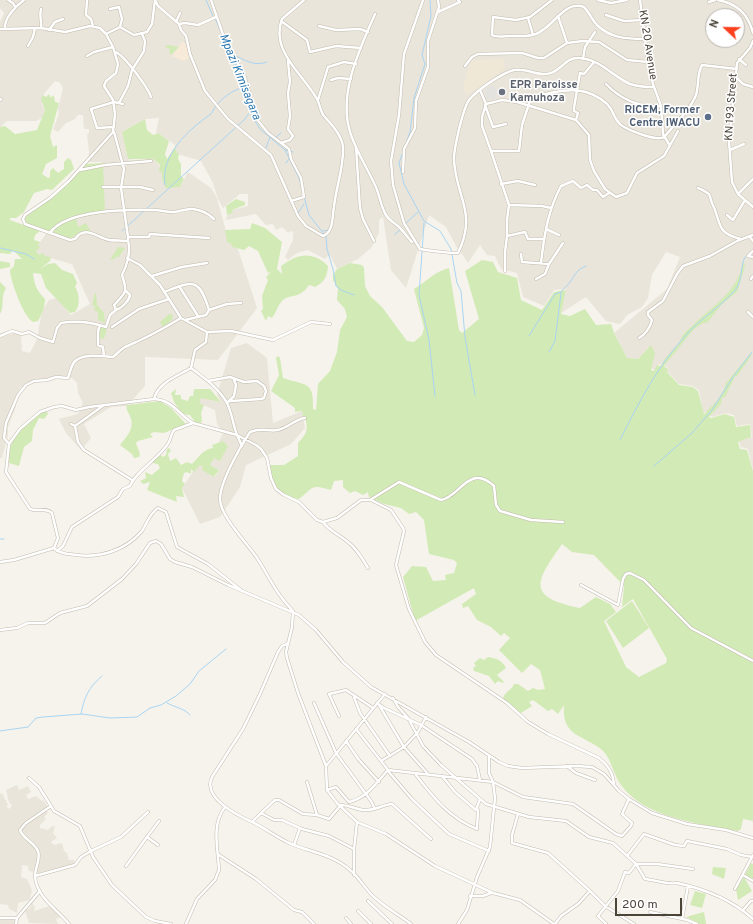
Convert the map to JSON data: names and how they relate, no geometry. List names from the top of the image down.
{
  "streets": {
    "street": ["KN 20 Avenue", "KN 193 Street"]
  },
  "crossings": [
    ["KN 20 Avenue", "KN 193 Street"]
  ],
  "water": ["Mpazi Kimisagara"],
  "places": ["EPR Paroisse Kamuhoza", "RICEM, Former Centre IWACU"],
  "scale_bar": "200 m",
  "north": "left"
}
